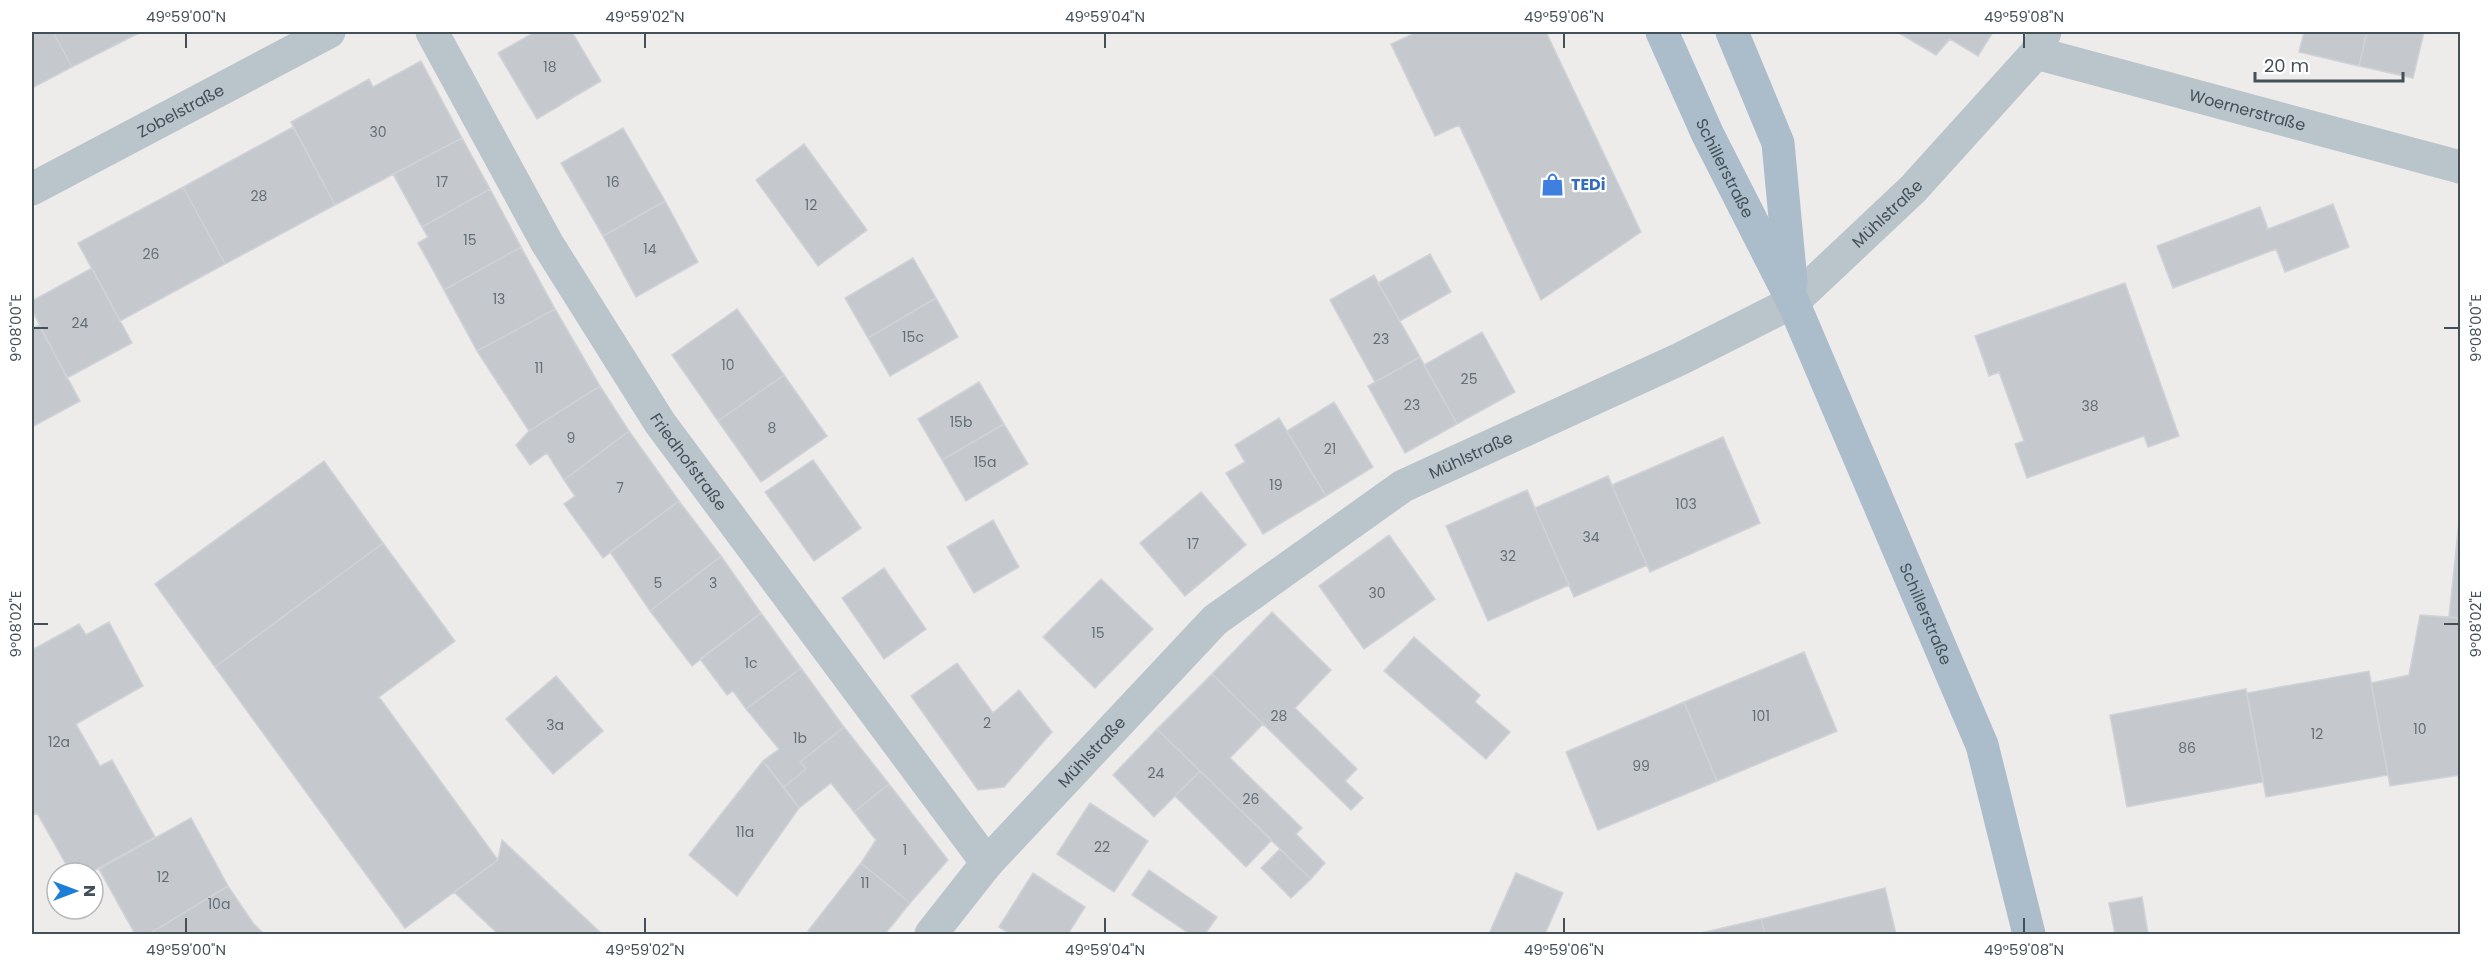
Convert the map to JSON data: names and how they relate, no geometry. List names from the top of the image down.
{
  "streets": {
    "main road": ["Schillerstraße"],
    "street": [
      "Zobelstraße",
      "Woernerstraße",
      "Mühlstraße",
      "Friedhofstraße"
    ]
  },
  "crossings": [
    ["Woernerstraße", "Mühlstraße"],
    ["Schillerstraße", "Mühlstraße"],
    ["Mühlstraße", "Friedhofstraße"]
  ],
  "places": {
    "shop": ["TEDi"]
  },
  "house_numbers": [
    "18",
    "30",
    "17",
    "16",
    "28",
    "12",
    "15",
    "14",
    "26",
    "13",
    "24",
    "15c",
    "23",
    "10",
    "11",
    "25",
    "23",
    "38",
    "15b",
    "8",
    "9",
    "21",
    "15a",
    "19",
    "7",
    "103",
    "34",
    "17",
    "32",
    "5",
    "3",
    "30",
    "15",
    "1c",
    "28",
    "101",
    "2",
    "3a",
    "10",
    "12",
    "1b",
    "12a",
    "86",
    "99",
    "24",
    "26",
    "11a",
    "22",
    "1",
    "12",
    "11",
    "10a"
  ],
  "scale_bar": "20 m",
  "north": "right",
  "coordinates": [
    "49°59'00\"N",
    "49°59'02\"N",
    "49°59'04\"N",
    "49°59'06\"N",
    "49°59'08\"N",
    "9°08'00\"E",
    "9°08'02\"E"
  ]
}
